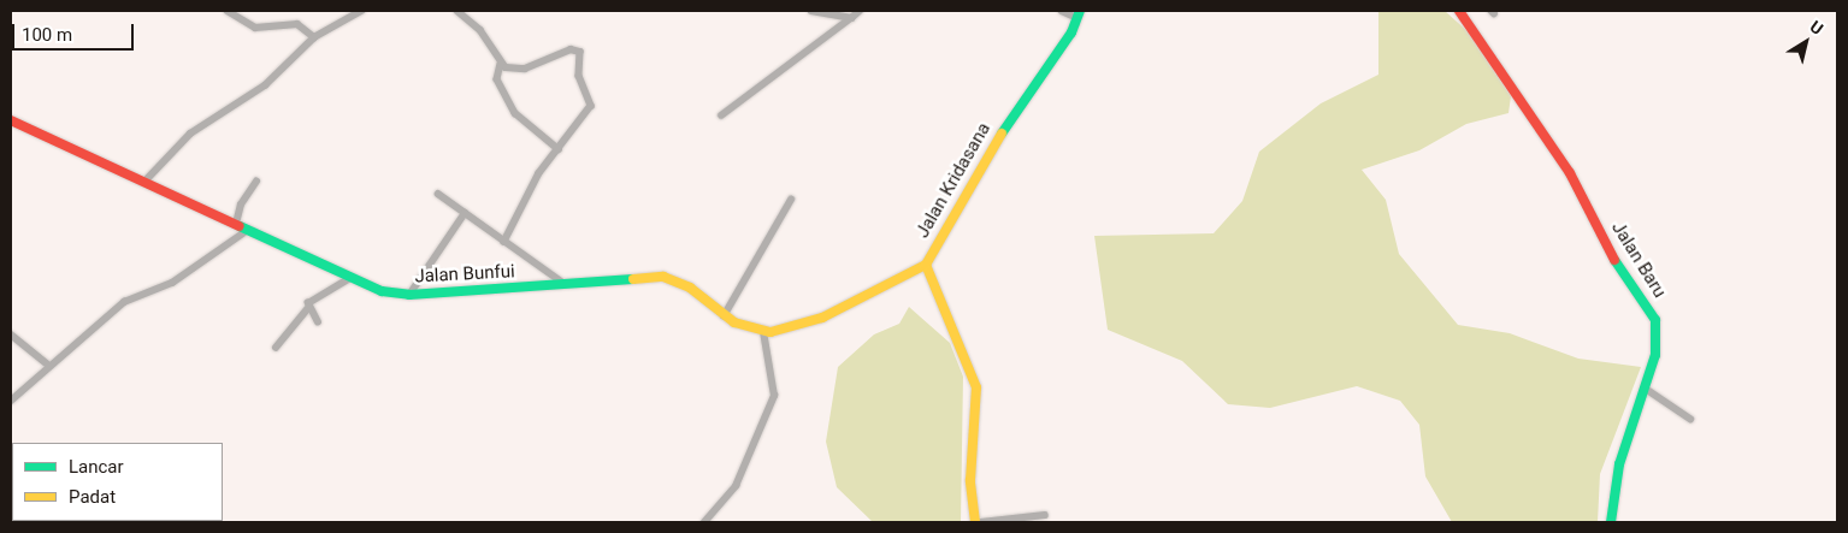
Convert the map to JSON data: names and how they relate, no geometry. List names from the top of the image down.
{
  "streets": {
    "street": ["Jalan Kridasana", "Jalan Baru", "Jalan Bunfui"]
  },
  "legend": ["Lancar", "Padat"],
  "scale_bar": "100 m",
  "north": "top right"
}
